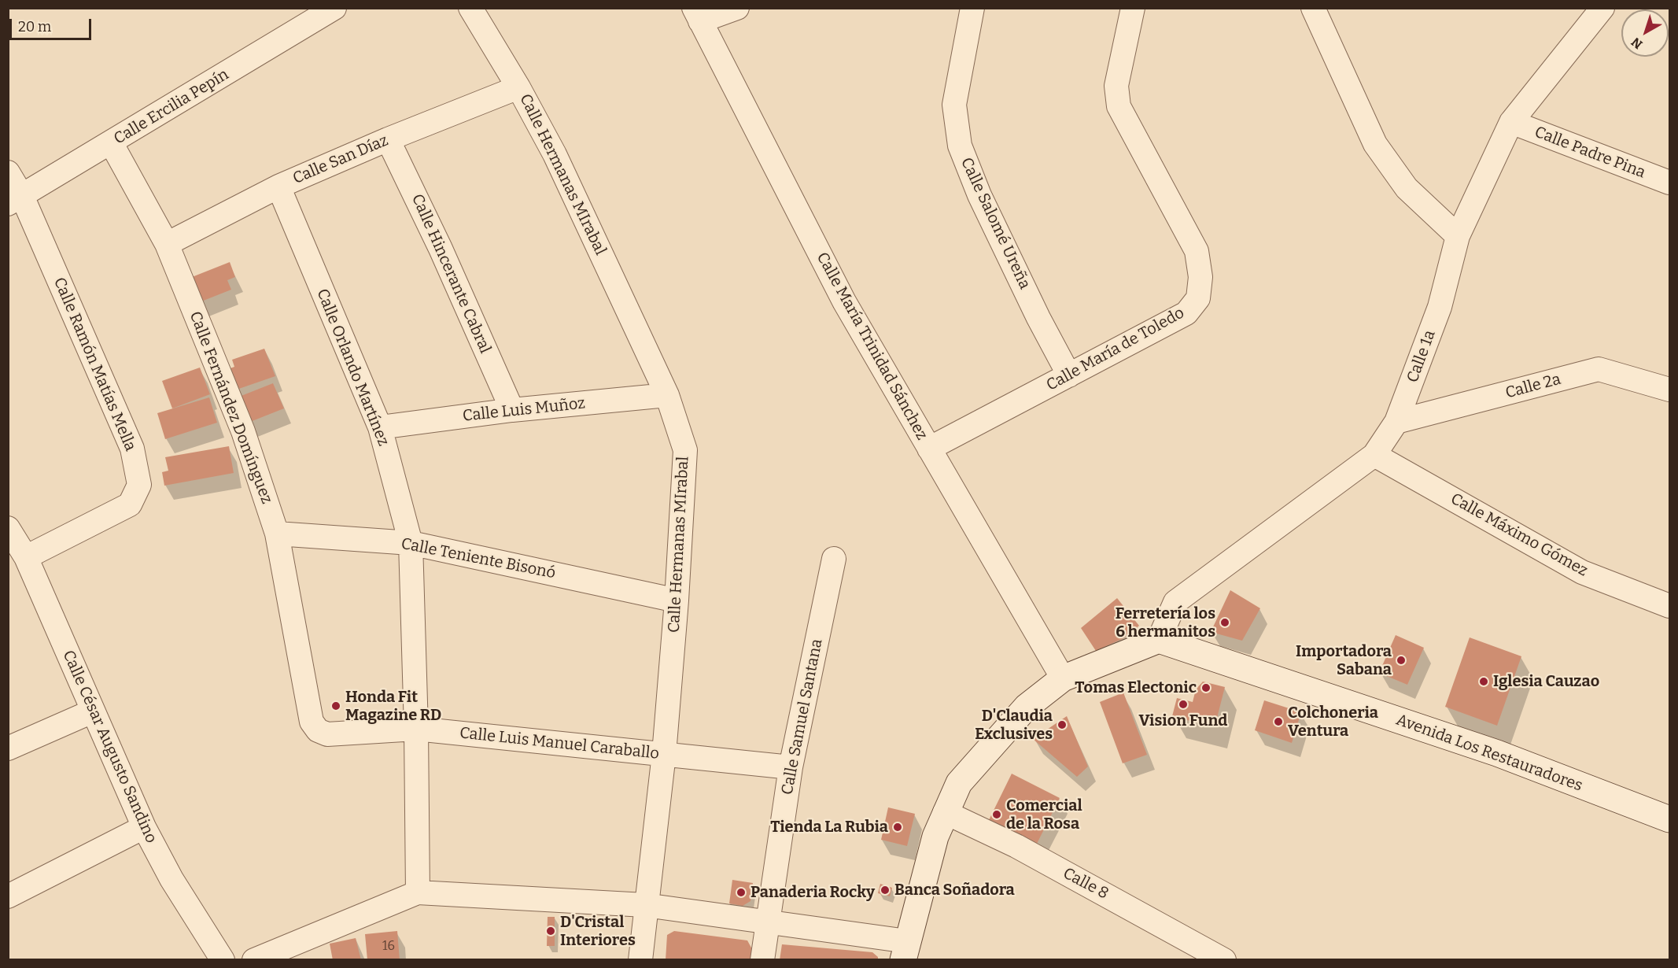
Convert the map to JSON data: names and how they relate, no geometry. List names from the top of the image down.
{
  "streets": {
    "street": [
      "Calle Ercilia Pepín",
      "Calle Padre Pina",
      "Calle San Díaz",
      "Calle Hermanas MIrabal",
      "Calle Salomé Ureña",
      "Calle Hincerante Cabral",
      "Calle María Trinidad Sánchez",
      "Calle María de Toledo",
      "Calle 1a",
      "Calle Ramón Matías Mella",
      "Calle Orlando Martínez",
      "Calle 2a",
      "Calle Fernández Domínguez",
      "Calle Luis Muñoz",
      "Calle Máximo Gómez",
      "Calle Teniente Bisonó",
      "Calle Samuel Santana",
      "Calle Luis Manuel Caraballo",
      "Calle César Augusto Sandino",
      "Avenida Los Restauradores",
      "Calle 8"
    ]
  },
  "crossings": [
    ["Calle Ercilia Pepín", "Calle Ramón Matías Mella"],
    ["Calle Ercilia Pepín", "Calle Fernández Domínguez"],
    ["Calle Padre Pina", "Calle 1a"],
    ["Calle San Díaz", "Calle Hermanas MIrabal"],
    ["Calle San Díaz", "Calle Hincerante Cabral"],
    ["Calle San Díaz", "Calle Orlando Martínez"],
    ["Calle San Díaz", "Calle Fernández Domínguez"],
    ["Calle Hermanas MIrabal", "Calle Luis Muñoz"],
    ["Calle Hermanas MIrabal", "Calle Teniente Bisonó"],
    ["Calle Hermanas MIrabal", "Calle Luis Manuel Caraballo"],
    ["Calle Salomé Ureña", "Calle María de Toledo"],
    ["Calle Hincerante Cabral", "Calle Luis Muñoz"],
    ["Calle María Trinidad Sánchez", "Calle María de Toledo"],
    ["Calle 1a", "Calle 2a"],
    ["Calle 1a", "Calle Máximo Gómez"],
    ["Calle 1a", "Avenida Los Restauradores"],
    ["Calle Ramón Matías Mella", "Calle César Augusto Sandino"],
    ["Calle Orlando Martínez", "Calle Luis Muñoz"],
    ["Calle Orlando Martínez", "Calle Teniente Bisonó"],
    ["Calle Orlando Martínez", "Calle Luis Manuel Caraballo"],
    ["Calle Fernández Domínguez", "Calle Teniente Bisonó"],
    ["Calle Fernández Domínguez", "Calle Luis Manuel Caraballo"],
    ["Calle Samuel Santana", "Calle Luis Manuel Caraballo"]
  ],
  "places": [
    "Ferretería los 6 hermanitos",
    "Importadora Sabana",
    "Iglesia Cauzao",
    "Tomas Electonic",
    "Vision Fund",
    "Honda Fit Magazine RD",
    "Colchoneria Ventura",
    "D'Claudia Exclusives",
    "Comercial de la Rosa",
    "Tienda La Rubia",
    "Banca Soñadora",
    "Panaderia Rocky",
    "D'Cristal Interiores"
  ],
  "house_numbers": ["16"],
  "scale_bar": "20 m",
  "north": "bottom left"
}
